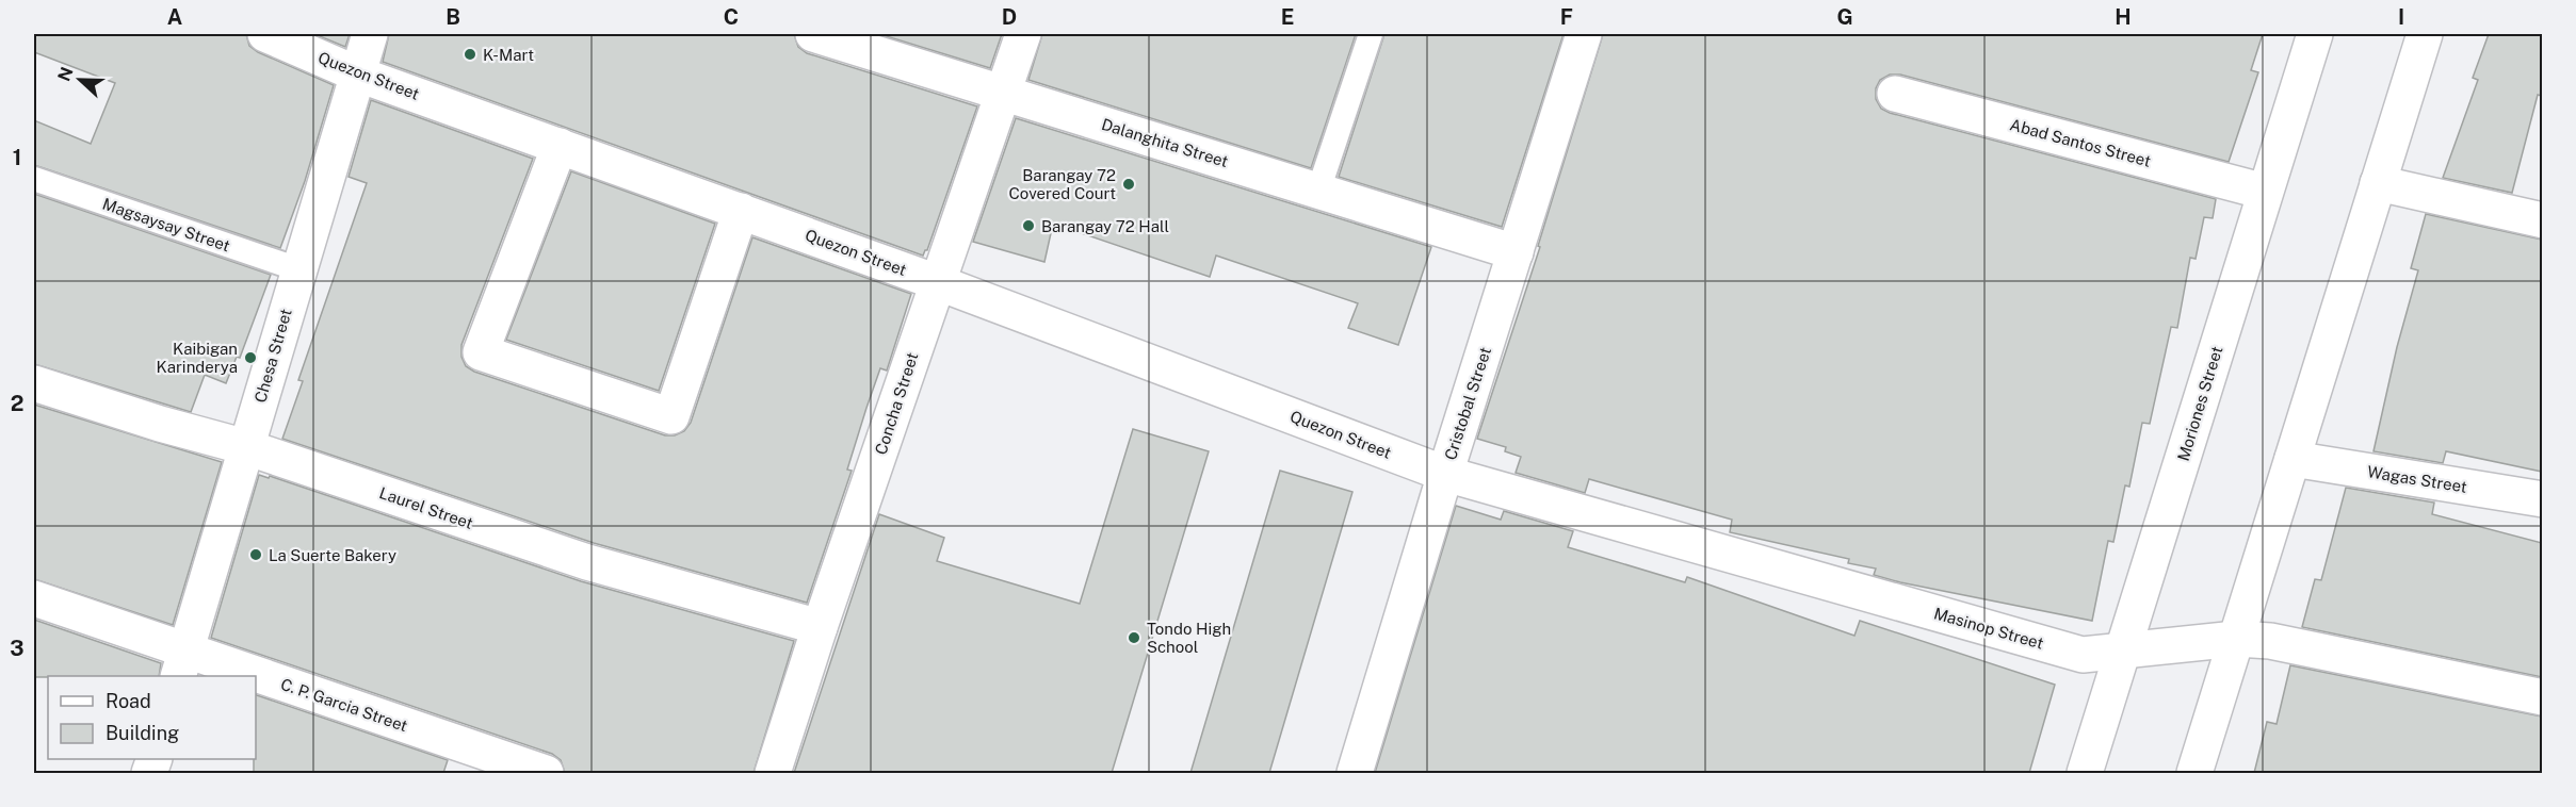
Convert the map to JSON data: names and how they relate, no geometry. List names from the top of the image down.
{
  "streets": {
    "street": [
      "Quezon Street",
      "Dalanghita Street",
      "Abad Santos Street",
      "Chesa Street",
      "Concha Street",
      "Cristobal Street",
      "Moriones Street",
      "Wagas Street",
      "Laurel Street",
      "Masinop Street",
      "C. P. Garcia Street"
    ],
    "lane": ["Magsaysay Street"]
  },
  "crossings": [
    ["Quezon Street", "Chesa Street"],
    ["Quezon Street", "Concha Street"],
    ["Quezon Street", "Cristobal Street"],
    ["Quezon Street", "Masinop Street"],
    ["Dalanghita Street", "Concha Street"],
    ["Dalanghita Street", "Cristobal Street"],
    ["Abad Santos Street", "Moriones Street"],
    ["Magsaysay Street", "Chesa Street"],
    ["Chesa Street", "Laurel Street"],
    ["Chesa Street", "C. P. Garcia Street"],
    ["Concha Street", "Laurel Street"],
    ["Cristobal Street", "Masinop Street"],
    ["Moriones Street", "Masinop Street"]
  ],
  "places": [
    "K-Mart",
    "Barangay 72 Covered Court",
    "Barangay 72 Hall",
    "Kaibigan Karinderya",
    "La Suerte Bakery",
    "Tondo High School"
  ],
  "legend": ["Road", "Building"],
  "north": "left",
  "grid": {
    "columns": [
      "A",
      "B",
      "C",
      "D",
      "E",
      "F",
      "G",
      "H",
      "I"
    ],
    "rows": ["1", "2", "3"]
  }
}
